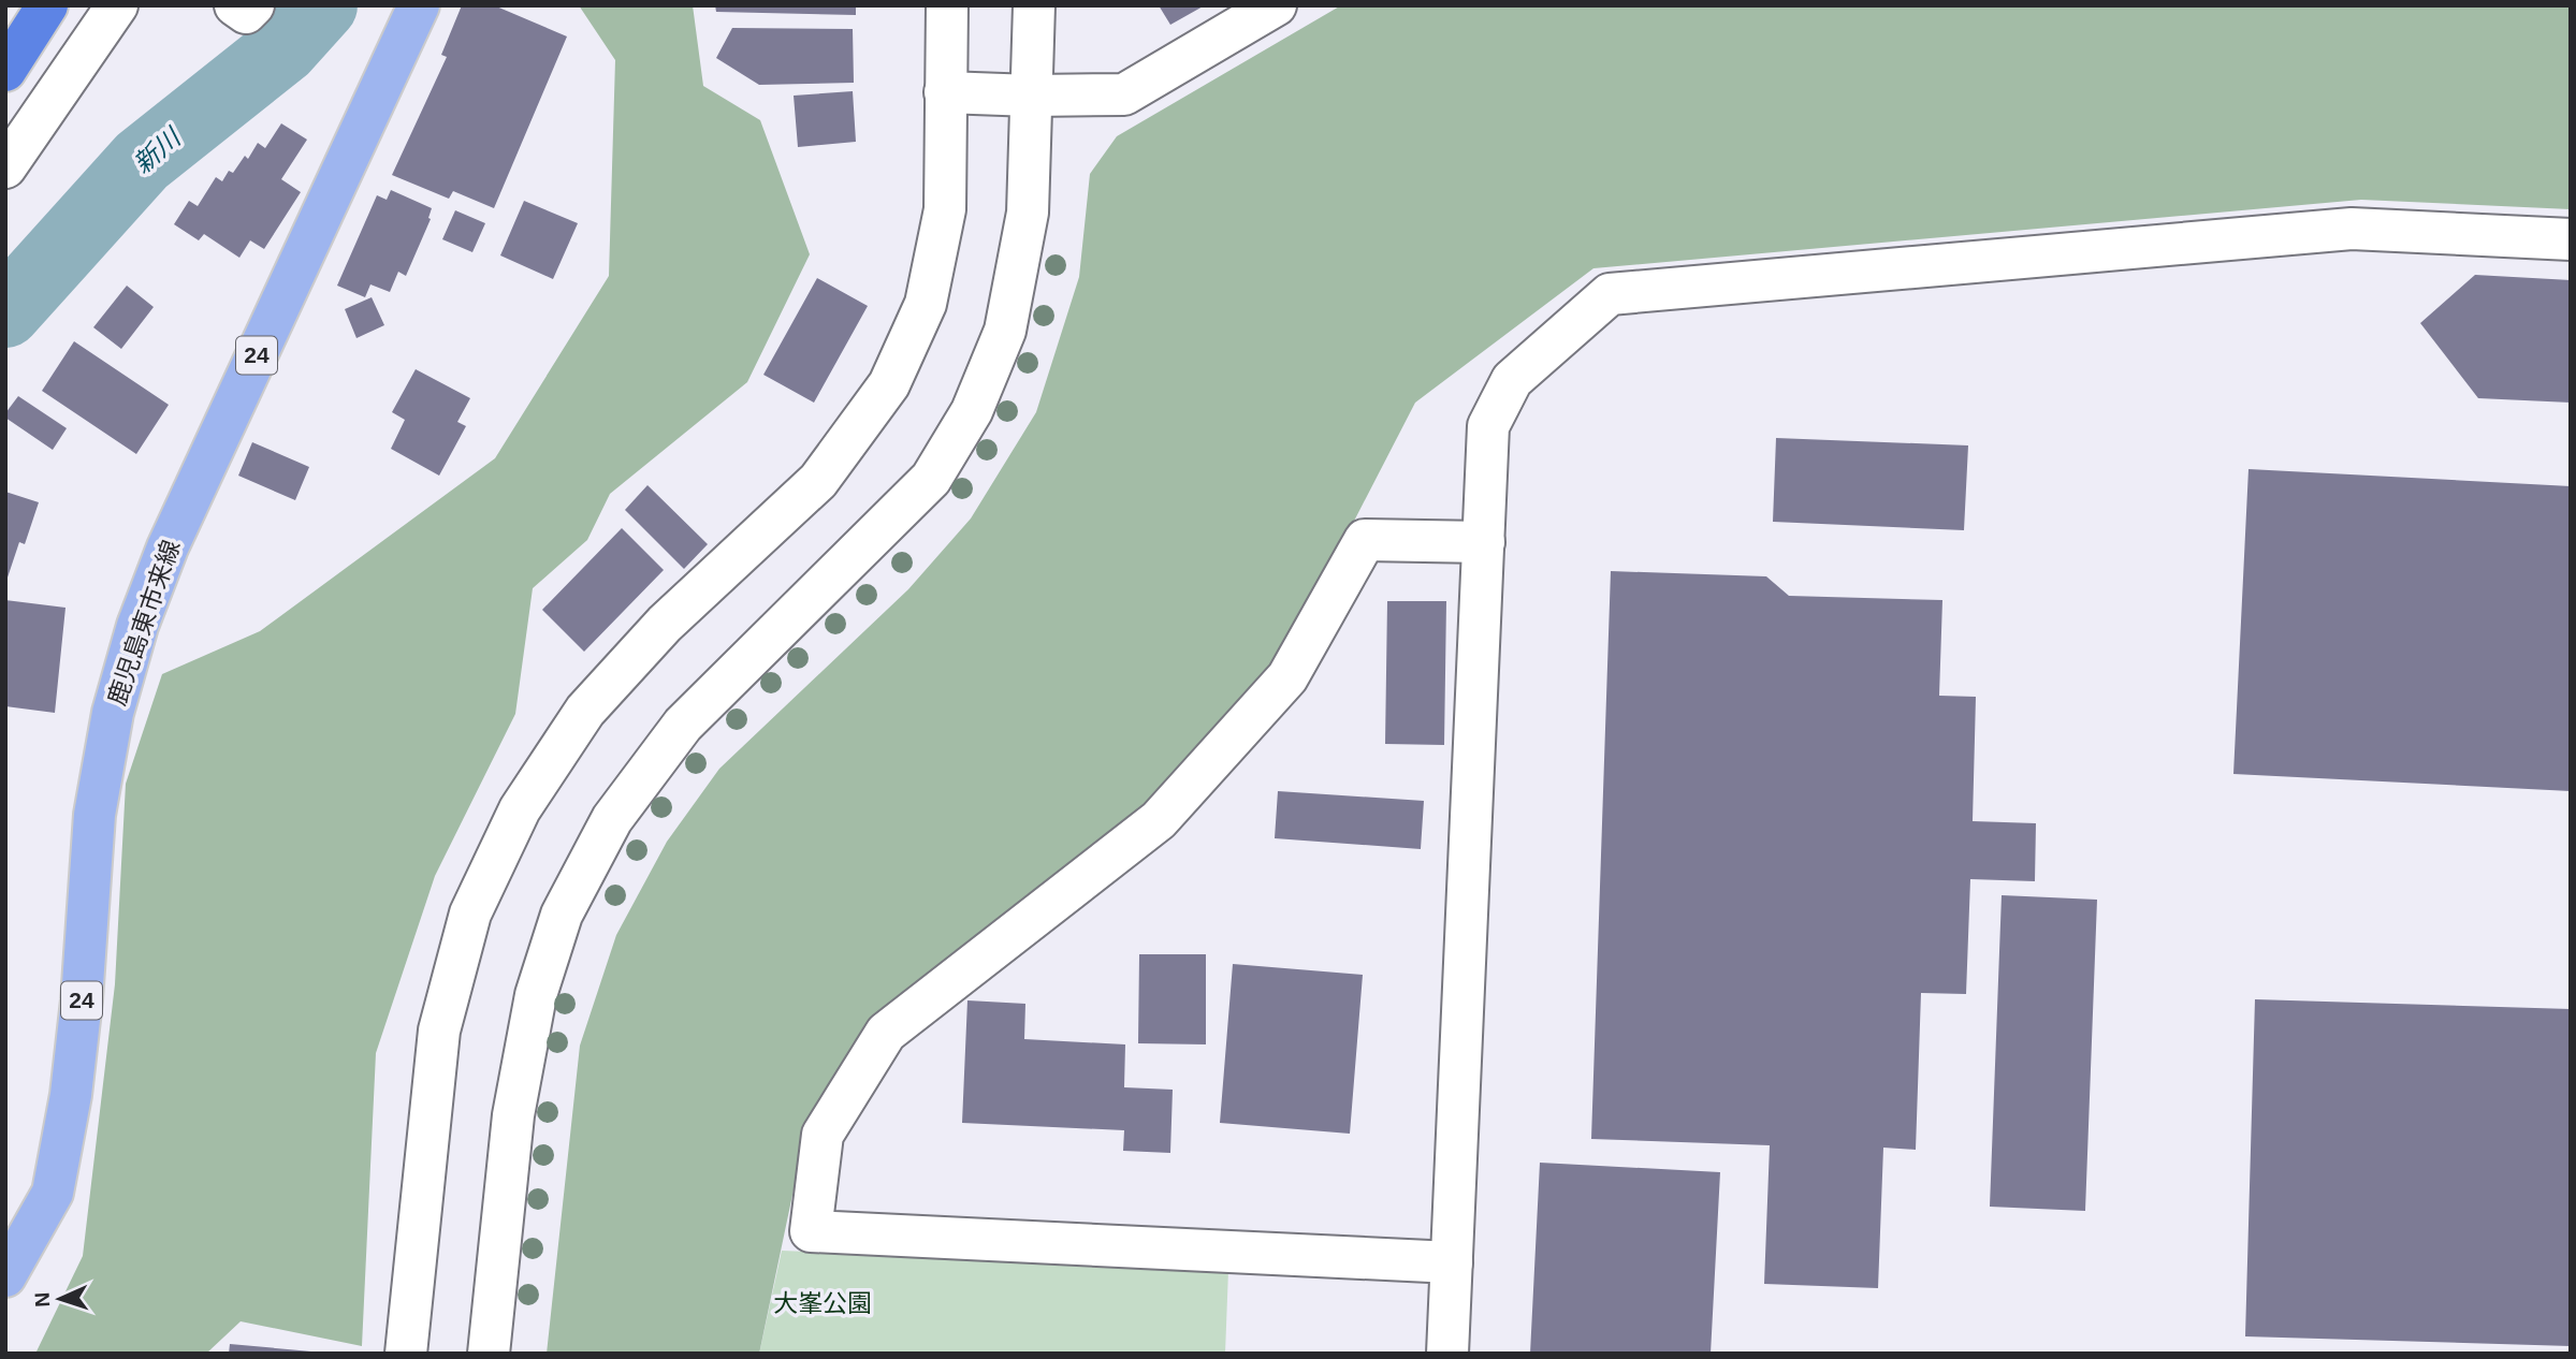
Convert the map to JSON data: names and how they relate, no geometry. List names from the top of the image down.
{
  "streets": {
    "main road": ["24", "鹿児島東市来線"]
  },
  "water": ["新川"],
  "parks": ["大峯公園"],
  "north": "left"
}
